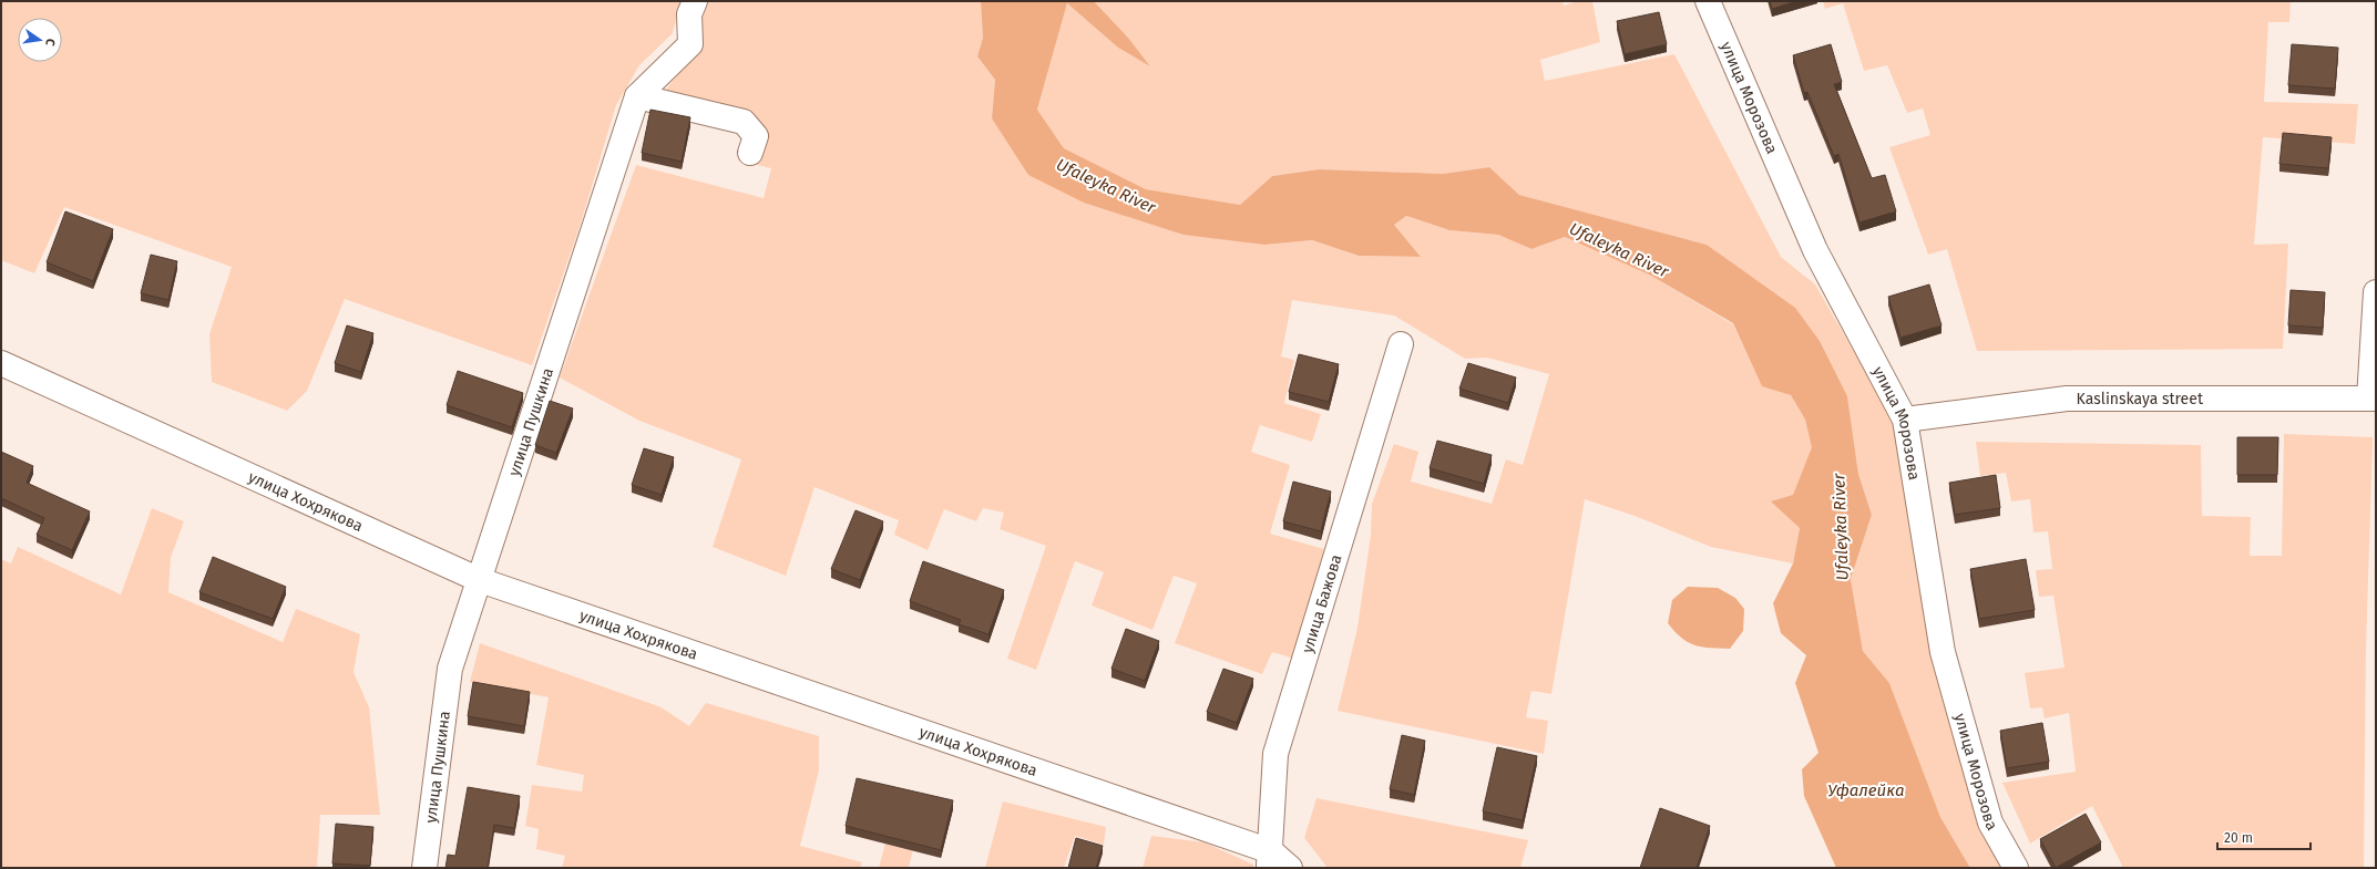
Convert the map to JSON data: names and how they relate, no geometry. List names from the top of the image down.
{
  "streets": {
    "street": [
      "улица Морозова",
      "Kaslinskaya street",
      "улица Пушкина",
      "улица Хохрякова",
      "улица Бажова"
    ]
  },
  "crossings": [
    ["улица Морозова", "Kaslinskaya street"],
    ["улица Пушкина", "улица Хохрякова"],
    ["улица Хохрякова", "улица Бажова"]
  ],
  "water": ["Ufaleyka River", "Уфалейка"],
  "scale_bar": "20 m",
  "north": "right"
}
